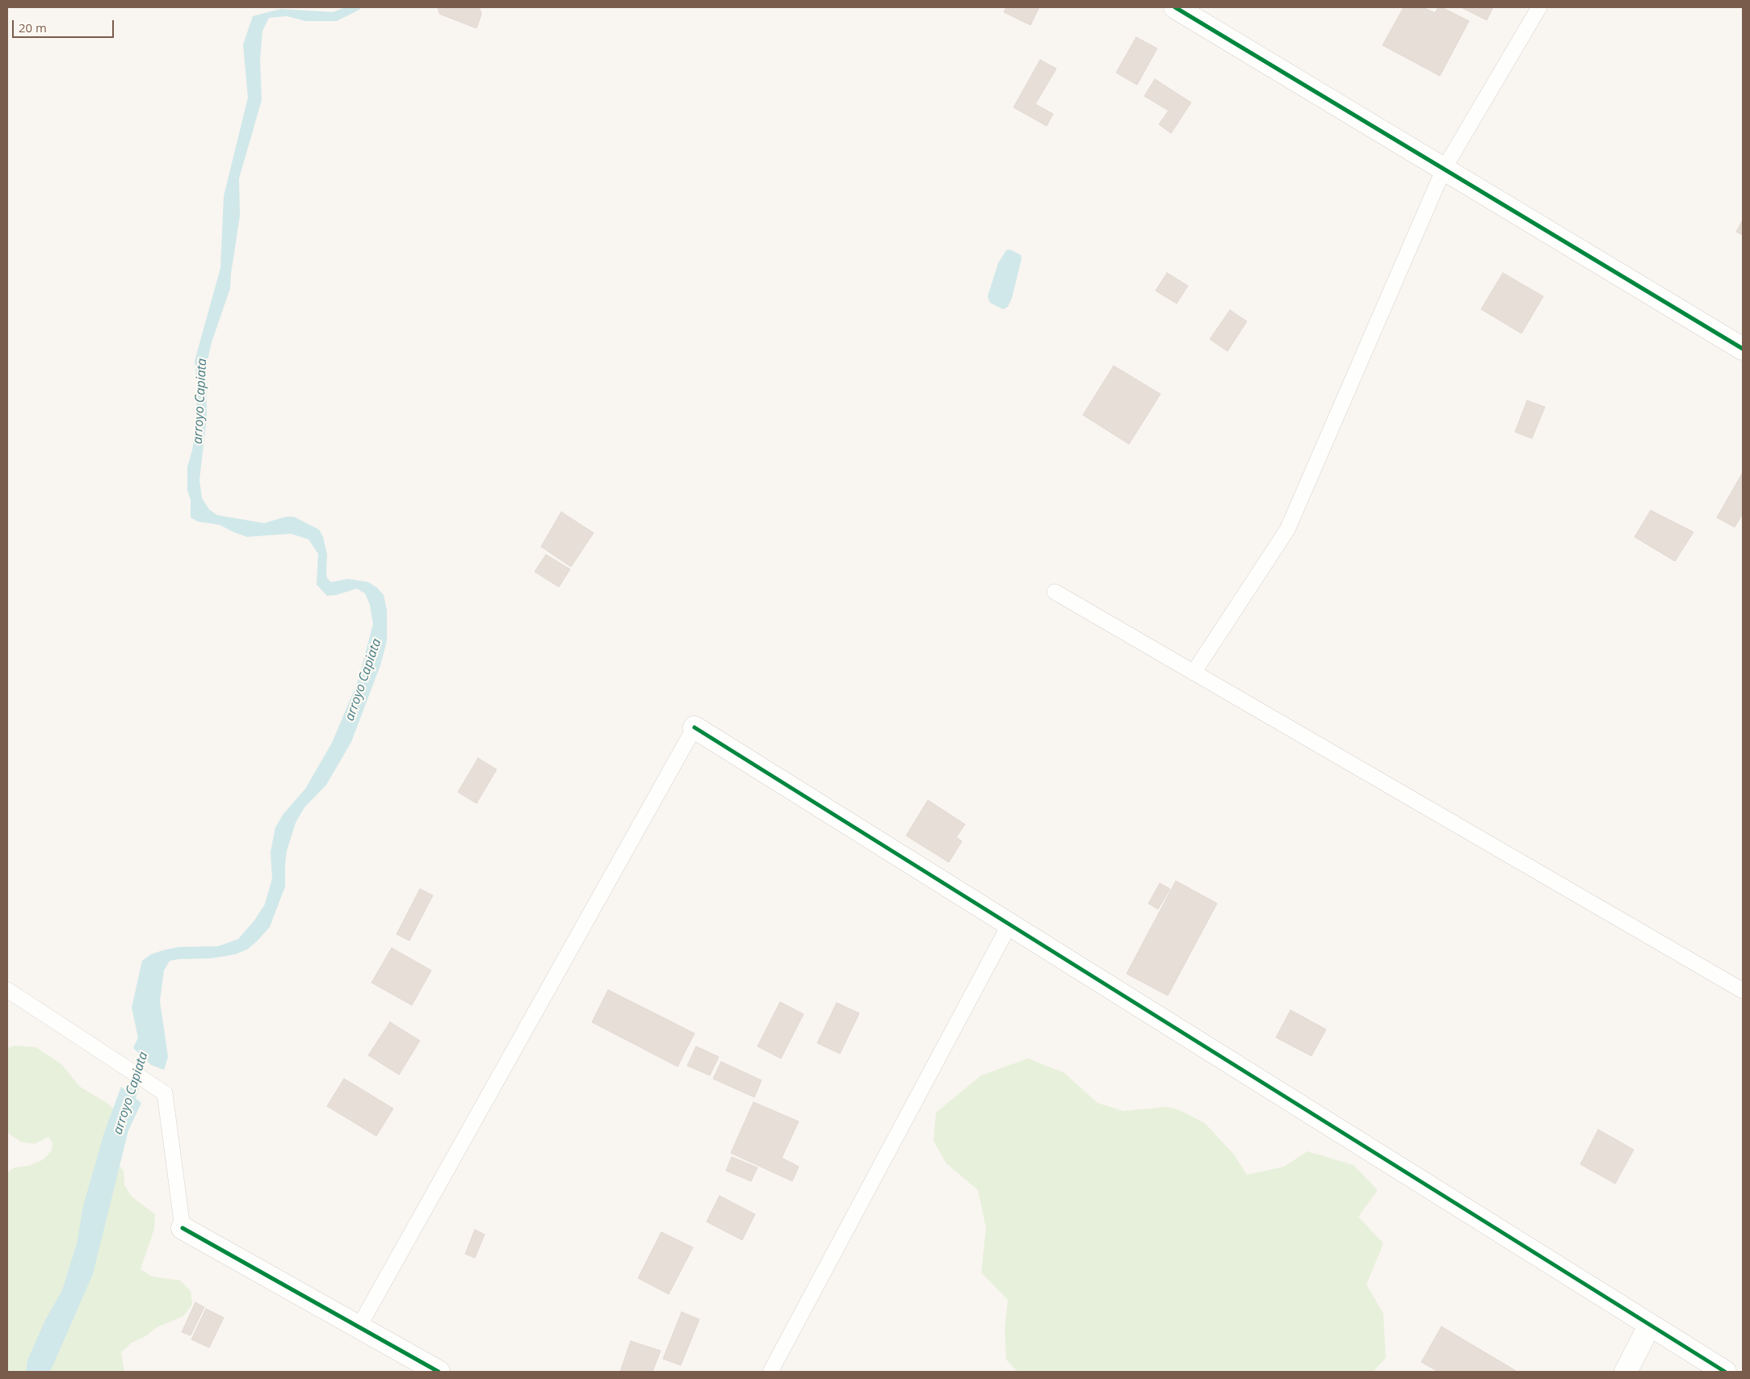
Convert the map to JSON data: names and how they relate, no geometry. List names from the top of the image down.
{
  "water": ["arroyo Capiata"],
  "scale_bar": "20 m"
}
